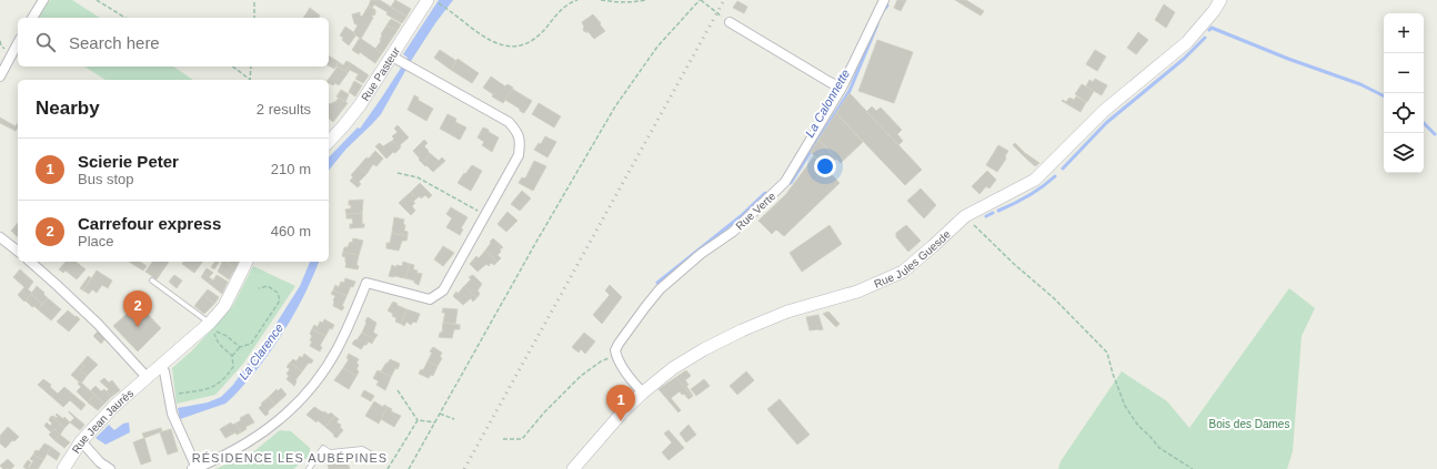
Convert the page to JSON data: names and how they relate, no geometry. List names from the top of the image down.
{
  "streets": {
    "street": [
      "Rue Pasteur",
      "Rue Verte",
      "Rue Jules Guesde",
      "Rue Jean Jaurès"
    ]
  },
  "districts": ["RÉSIDENCE LES AUBÉPINES"],
  "water": ["La Calonnette", "La Clarence"],
  "parks": ["Bois des Dames"],
  "page": {
    "map_buttons": ["+", "−"],
    "search": "Search here",
    "heading": ["Nearby", "2 results"],
    "list": [
      {
        "mark": "1",
        "name": "Scierie Peter",
        "note": "Bus stop",
        "value": "210 m"
      },
      {
        "mark": "2",
        "name": "Carrefour express",
        "note": "Place",
        "value": "460 m"
      }
    ],
    "pins": ["2", "1"]
  }
}
